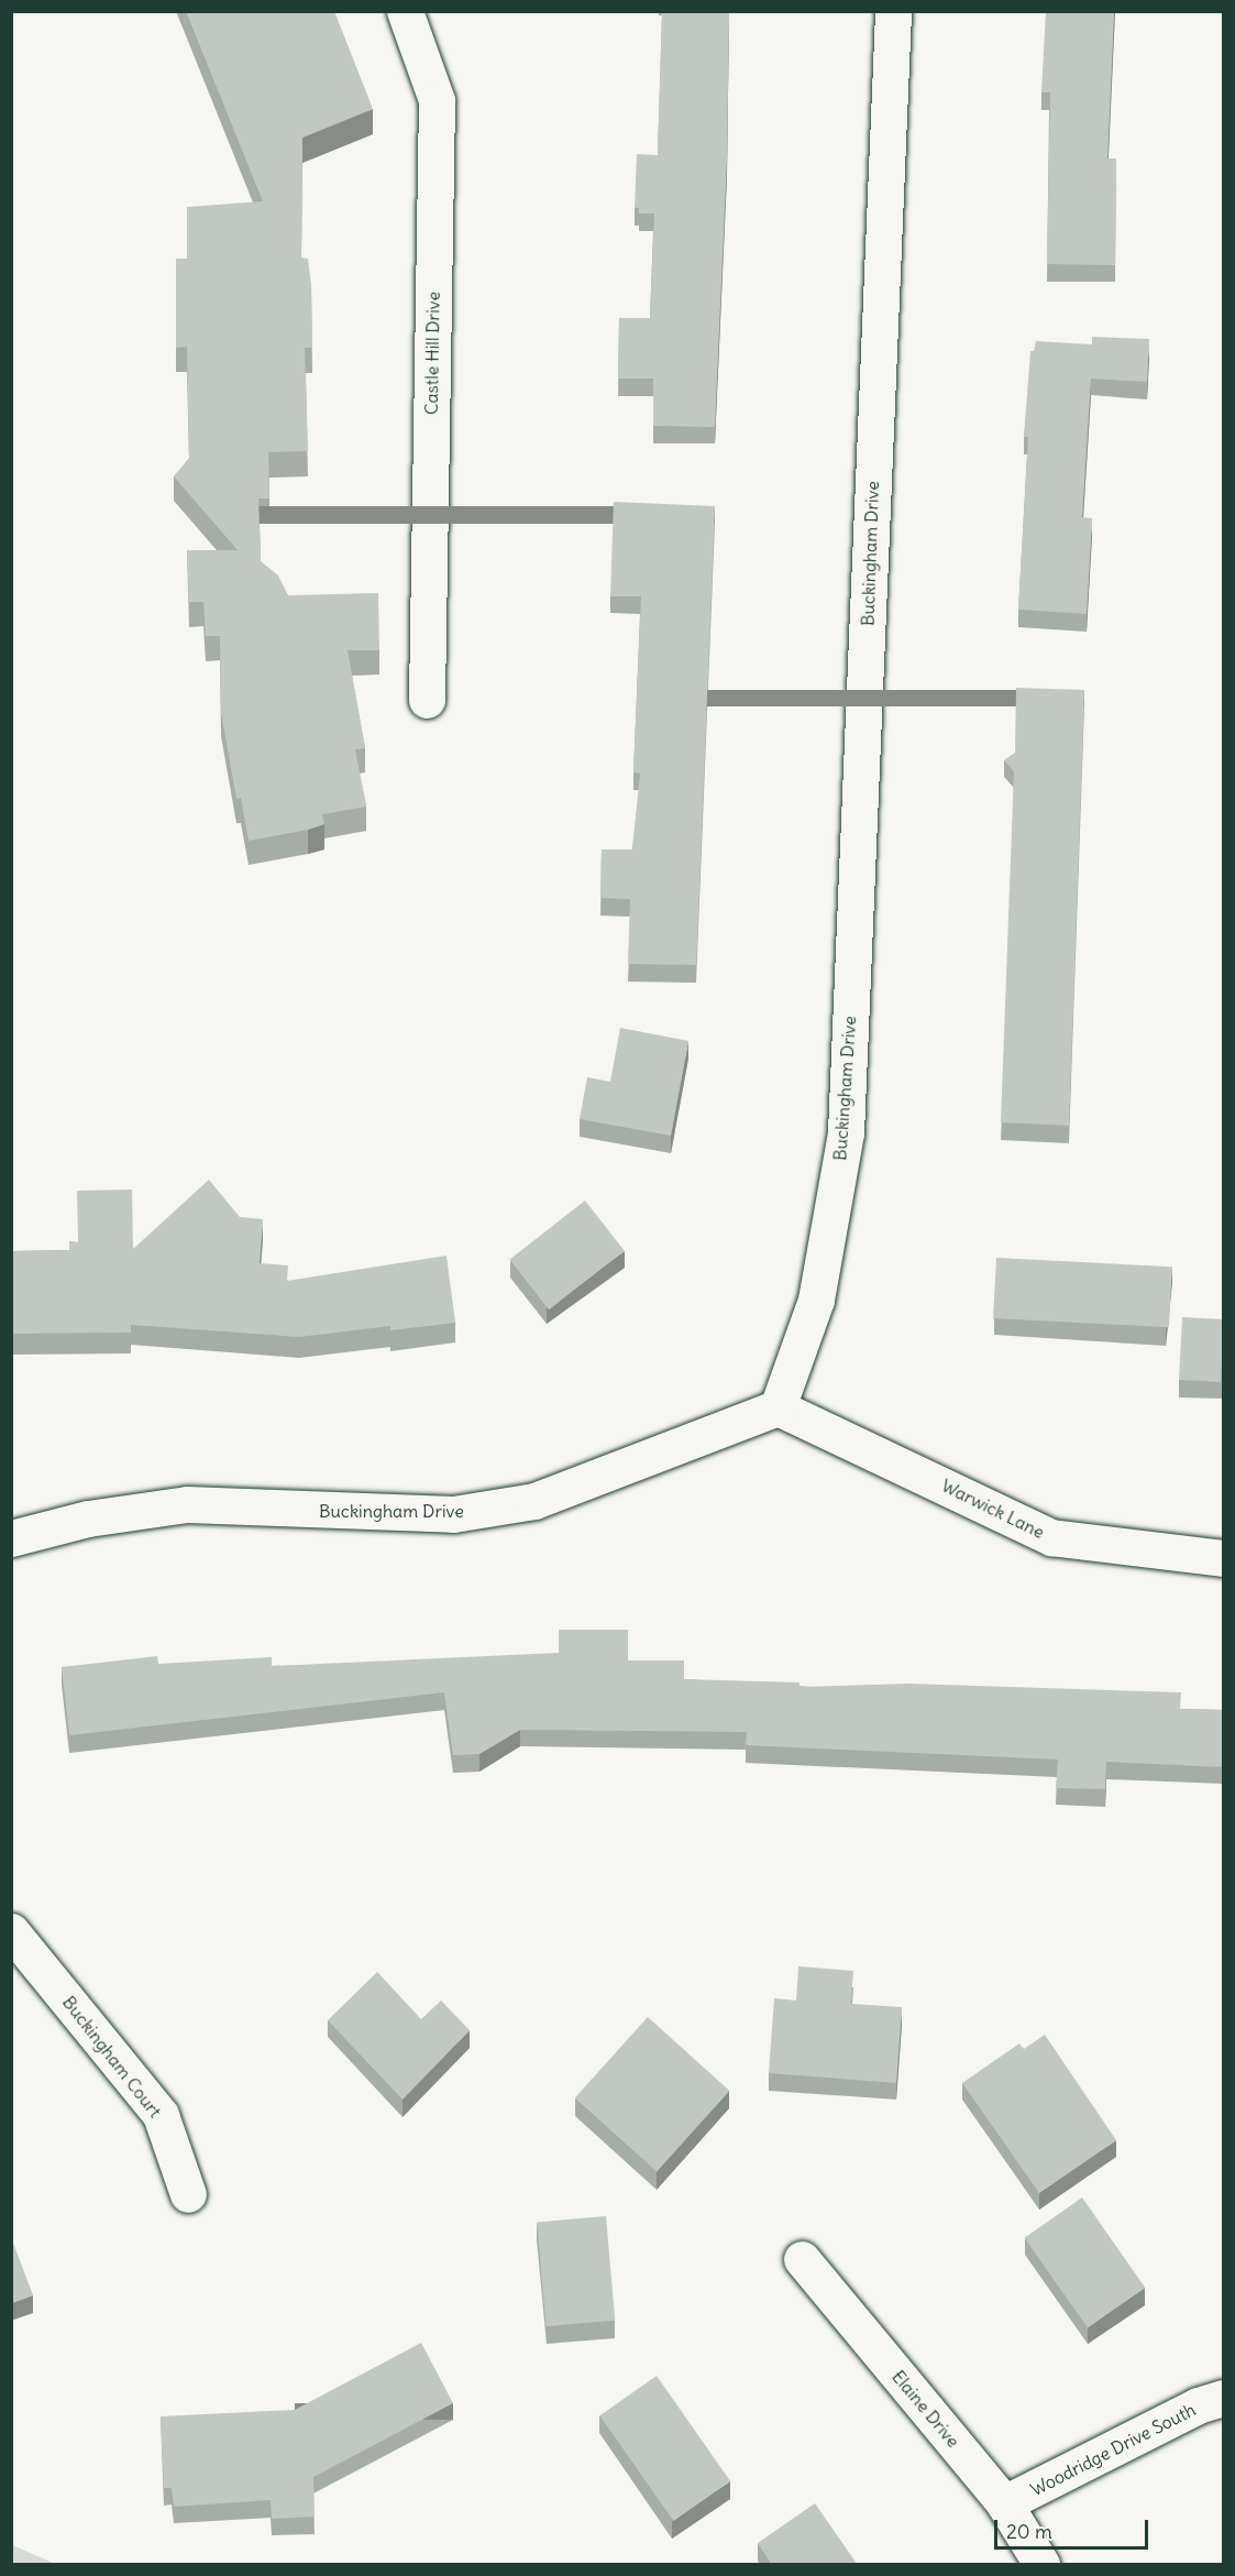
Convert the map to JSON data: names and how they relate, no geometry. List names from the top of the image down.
{
  "streets": {
    "street": [
      "Castle Hill Drive",
      "Buckingham Drive",
      "Warwick Lane",
      "Buckingham Court",
      "Elaine Drive",
      "Woodridge Drive South"
    ]
  },
  "crossings": [
    ["Buckingham Drive", "Warwick Lane"],
    ["Elaine Drive", "Woodridge Drive South"]
  ],
  "scale_bar": "20 m"
}
